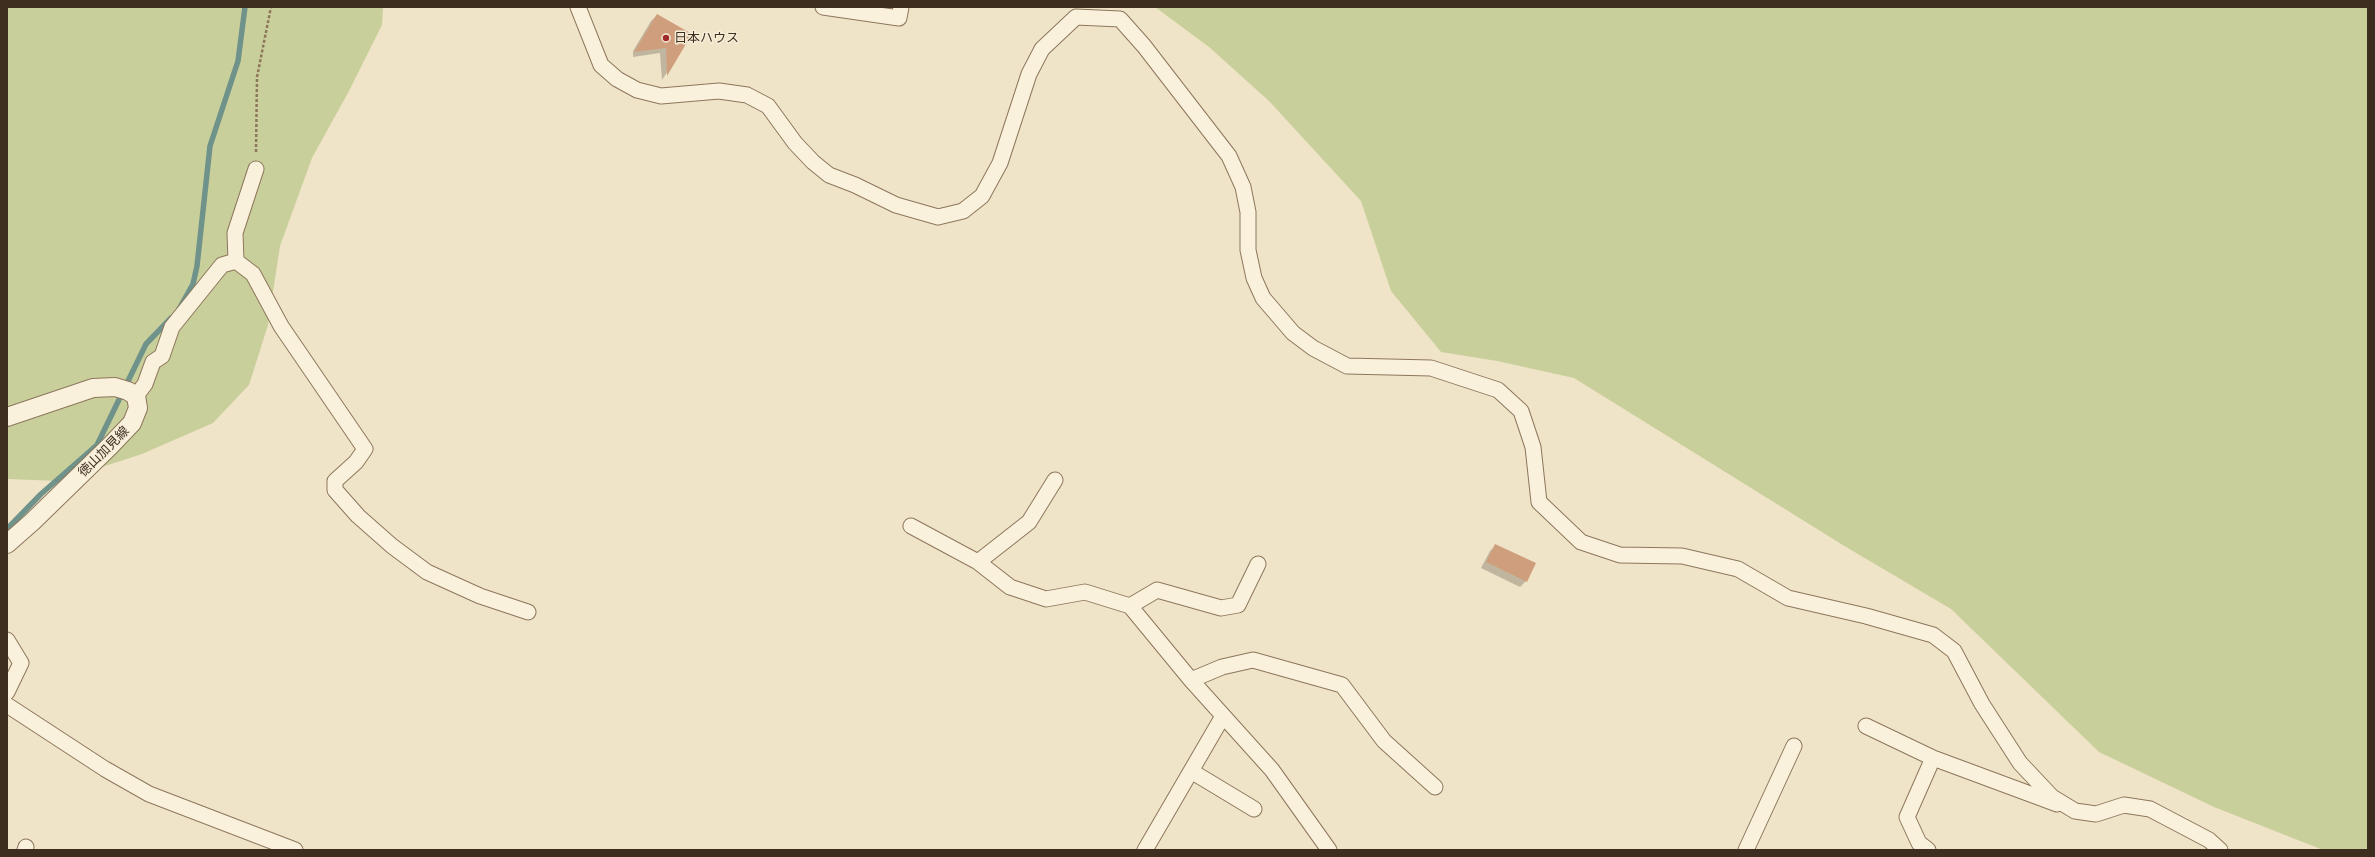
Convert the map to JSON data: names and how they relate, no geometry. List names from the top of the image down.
{
  "streets": {
    "street": ["徳山加見線"]
  },
  "places": ["日本ハウス"]
}
